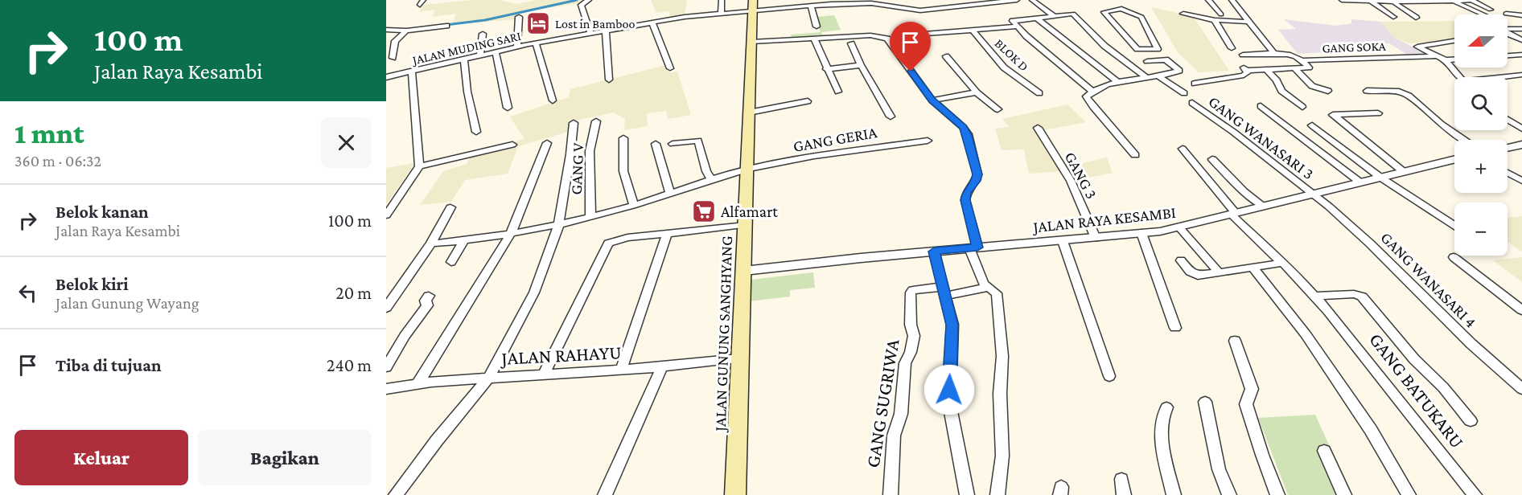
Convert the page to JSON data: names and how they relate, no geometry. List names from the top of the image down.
{
  "streets": {
    "main road": ["JALAN GUNUNG SANGHYANG"],
    "street": [
      "GANG SOKA",
      "JALAN MUDING SARI",
      "BLOK D",
      "GANG WANASARI 3",
      "GANG GERIA",
      "GANG V",
      "GANG 3",
      "JALAN RAYA KESAMBI",
      "GANG WANASARI 4",
      "JALAN RAHAYU",
      "GANG BATUKARU",
      "GANG SUGRIWA"
    ]
  },
  "crossings": [
    ["JALAN MUDING SARI", "JALAN GUNUNG SANGHYANG"],
    ["GANG WANASARI 3", "JALAN RAYA KESAMBI"],
    ["GANG WANASARI 3", "GANG WANASARI 4"],
    ["GANG GERIA", "GANG V"],
    ["GANG GERIA", "JALAN GUNUNG SANGHYANG"],
    ["GANG 3", "JALAN RAYA KESAMBI"],
    ["JALAN RAYA KESAMBI", "GANG WANASARI 4"],
    ["JALAN RAYA KESAMBI", "JALAN GUNUNG SANGHYANG"],
    ["JALAN RAYA KESAMBI", "GANG BATUKARU"],
    ["JALAN GUNUNG SANGHYANG", "JALAN RAHAYU"]
  ],
  "places": {
    "hotel": ["Lost in Bamboo"],
    "supermarket": ["Alfamart"]
  },
  "north": "left",
  "page": {
    "turn": ["100 m", "Jalan Raya Kesambi"],
    "map_buttons": ["+", "−"],
    "heading": ["1 mnt", "360 m · 06:32"],
    "list": [
      {
        "name": "Belok kanan",
        "note": "Jalan Raya Kesambi",
        "value": "100 m"
      },
      {
        "name": "Belok kiri",
        "note": "Jalan Gunung Wayang",
        "value": "20 m"
      },
      {
        "name": "Tiba di tujuan",
        "value": "240 m"
      }
    ],
    "buttons": ["Keluar", "Bagikan"]
  }
}
